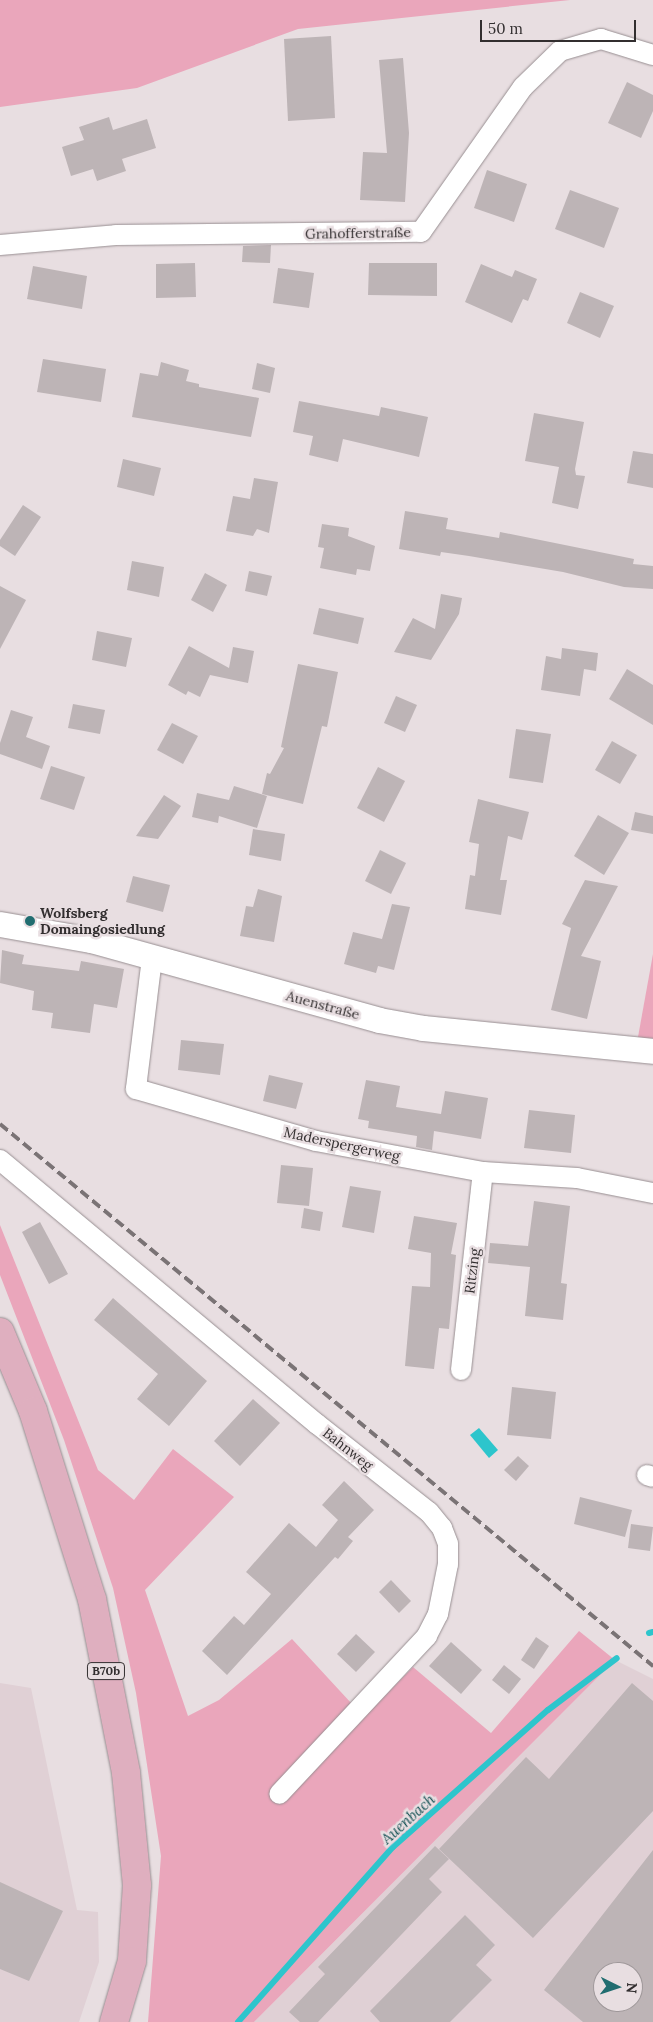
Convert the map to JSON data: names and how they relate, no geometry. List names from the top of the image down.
{
  "streets": {
    "main road": ["B70b"],
    "street": [
      "Grahofferstraße",
      "Auenstraße",
      "Maderspergerweg",
      "Ritzing",
      "Bahnweg"
    ]
  },
  "crossings": [
    ["Auenstraße", "Maderspergerweg"],
    ["Maderspergerweg", "Ritzing"]
  ],
  "water": ["Auenbach"],
  "places": ["Wolfsberg Domaingosiedlung"],
  "scale_bar": "50 m",
  "north": "right"
}
